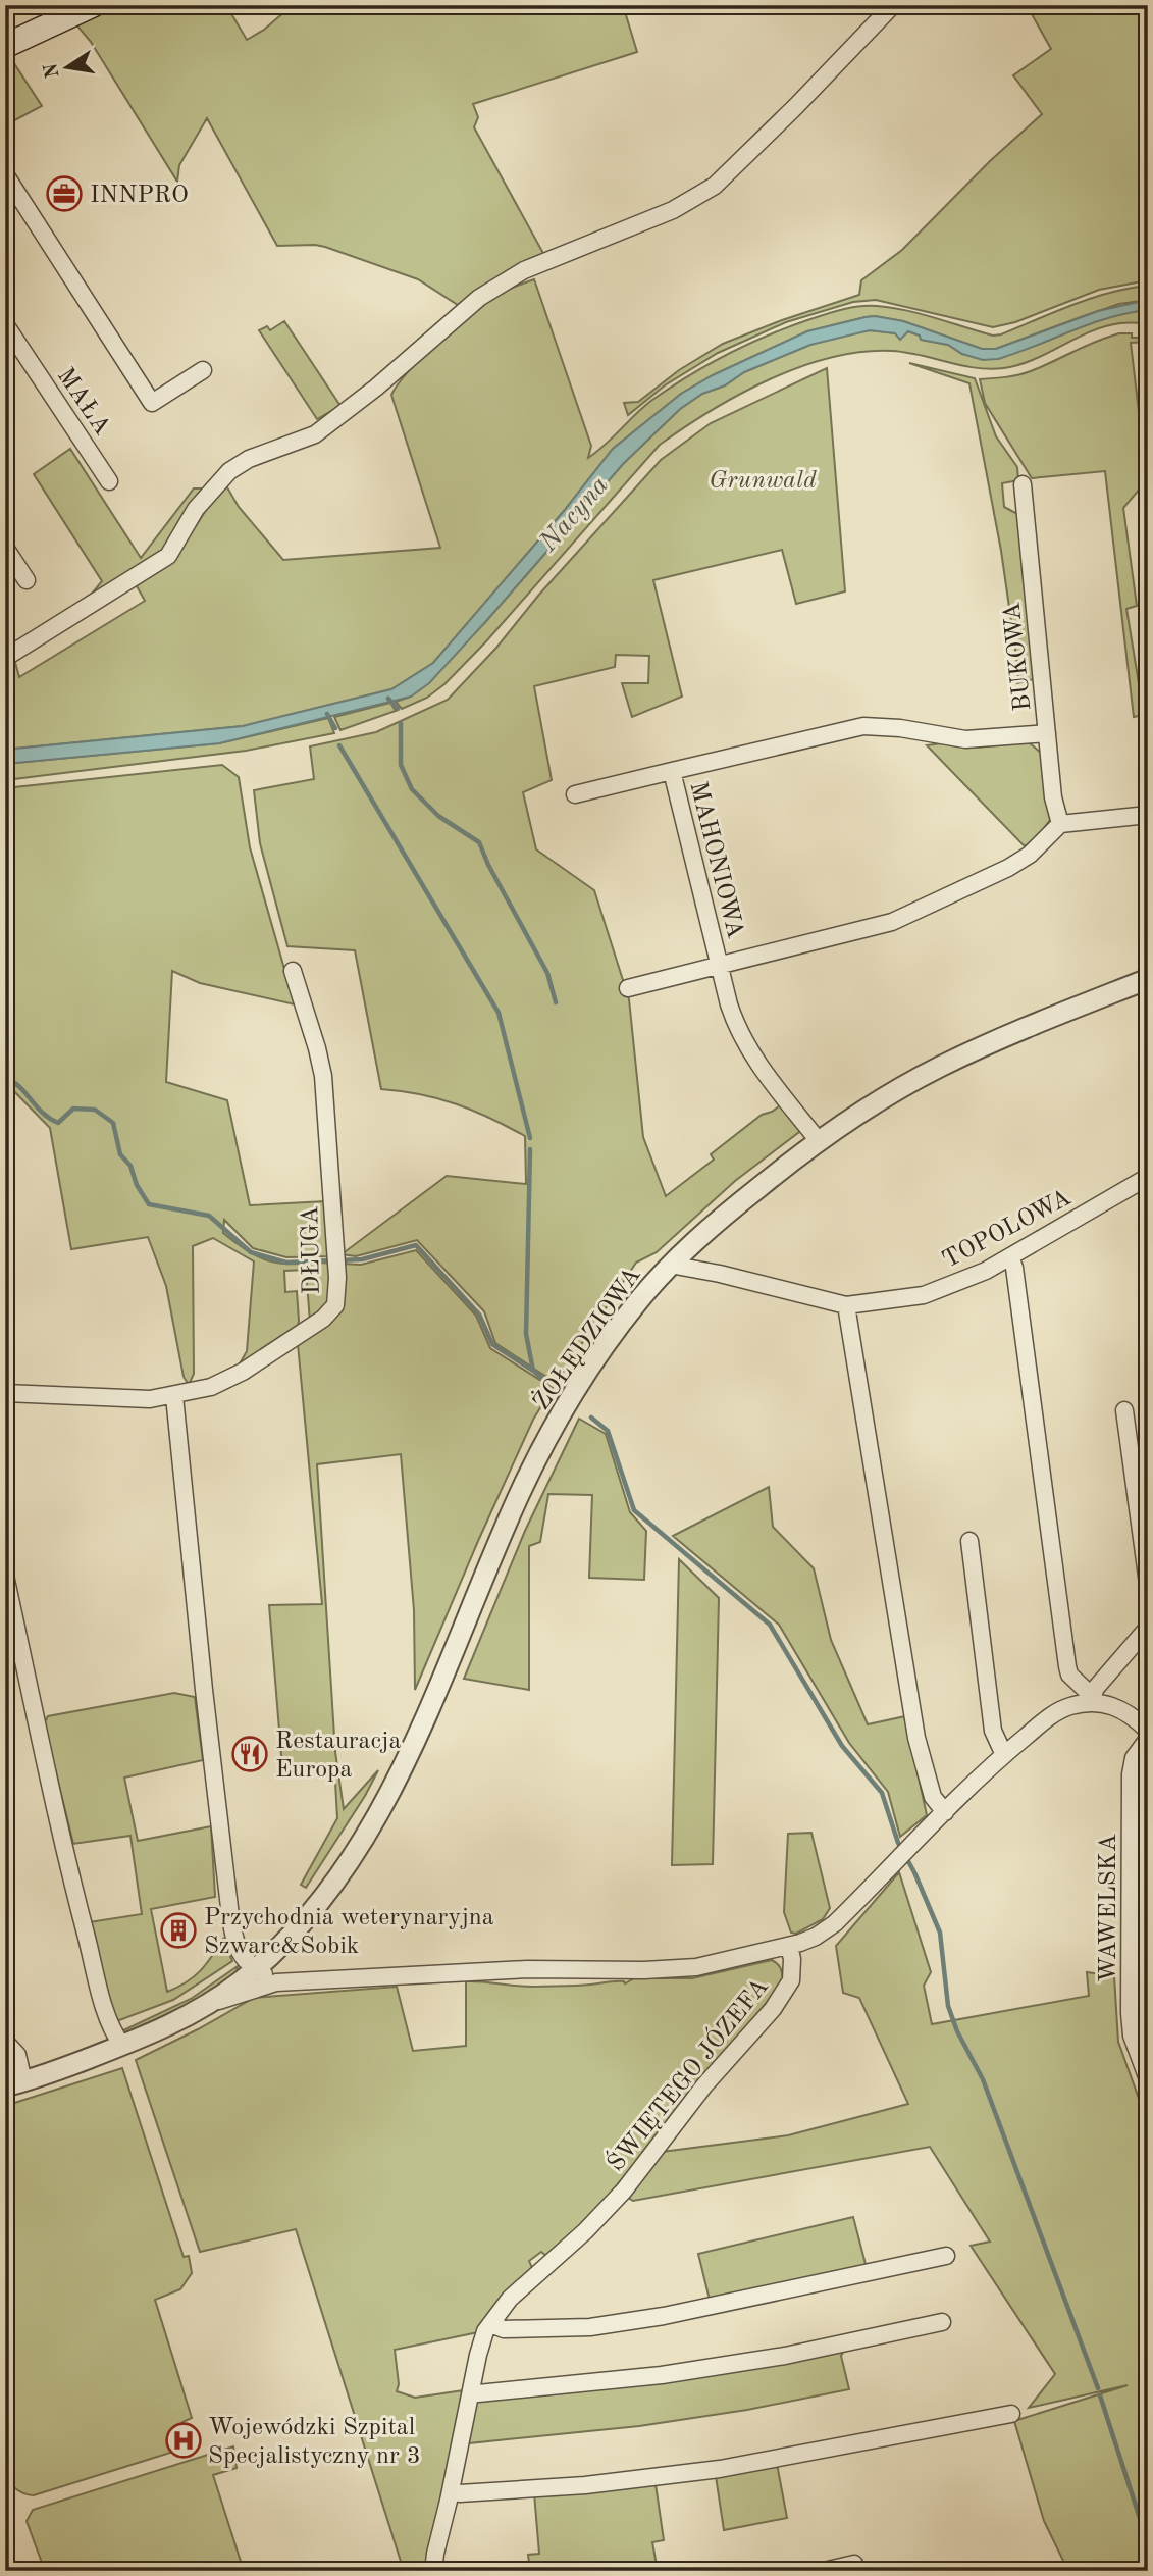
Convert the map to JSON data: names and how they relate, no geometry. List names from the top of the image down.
{
  "streets": {
    "street": [
      "MAŁA",
      "BUKOWA",
      "MAHONIOWA",
      "TOPOLOWA",
      "DŁUGA",
      "ŻOŁĘDZIOWA",
      "WAWELSKA",
      "ŚWIĘTEGO JÓZEFA"
    ]
  },
  "crossings": [
    ["BUKOWA", "MAHONIOWA"],
    ["MAHONIOWA", "ŻOŁĘDZIOWA"],
    ["TOPOLOWA", "ŻOŁĘDZIOWA"]
  ],
  "water": ["Nacyna"],
  "parks": ["Grunwald"],
  "places": {
    "office": ["INNPRO"],
    "restaurant": ["Restauracja Europa"],
    "building": ["Przychodnia weterynaryjna Szwarc&Sobik"],
    "hospital": ["Wojewódzki Szpital Specjalistyczny nr 3"]
  },
  "north": "left"
}
